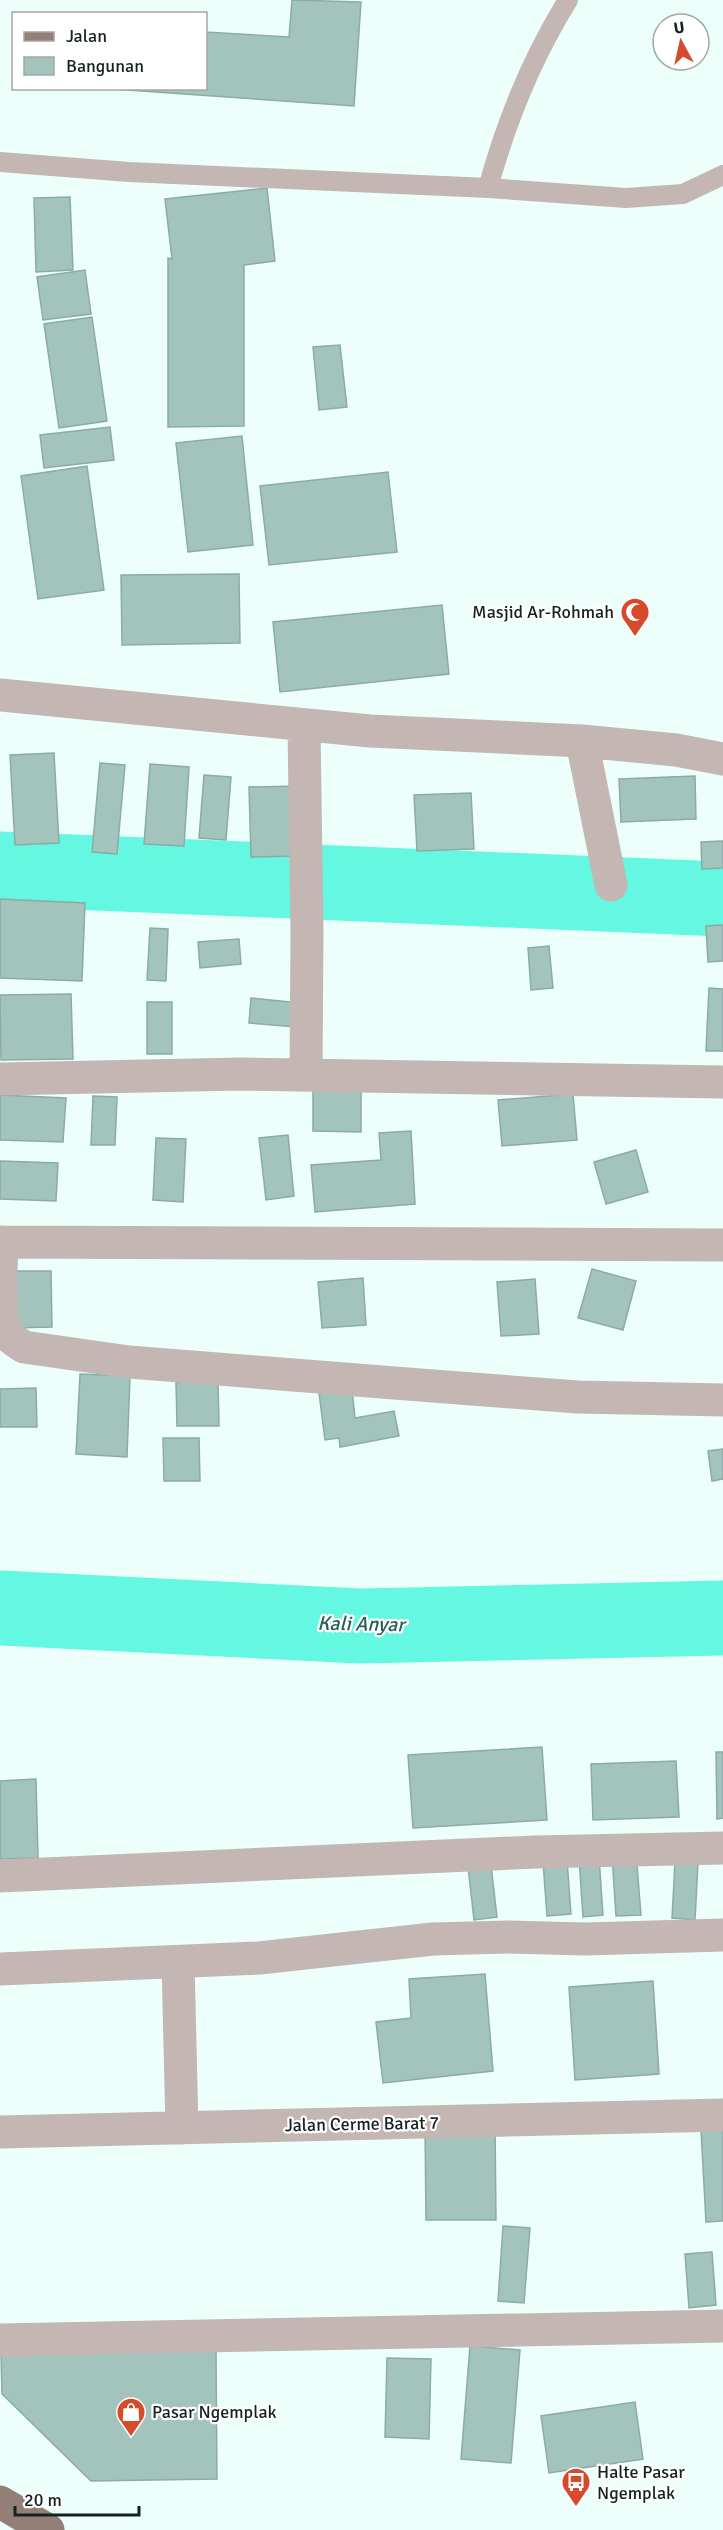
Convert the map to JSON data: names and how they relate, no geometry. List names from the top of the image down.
{
  "streets": {
    "street": ["Jalan Cerme Barat 7"]
  },
  "water": ["Kali Anyar"],
  "places": {
    "mosque": ["Masjid Ar-Rohmah"],
    "shop": ["Pasar Ngemplak"],
    "bus stop": ["Halte Pasar Ngemplak"]
  },
  "legend": ["Jalan", "Bangunan"],
  "scale_bar": "20 m",
  "north": "top"
}
